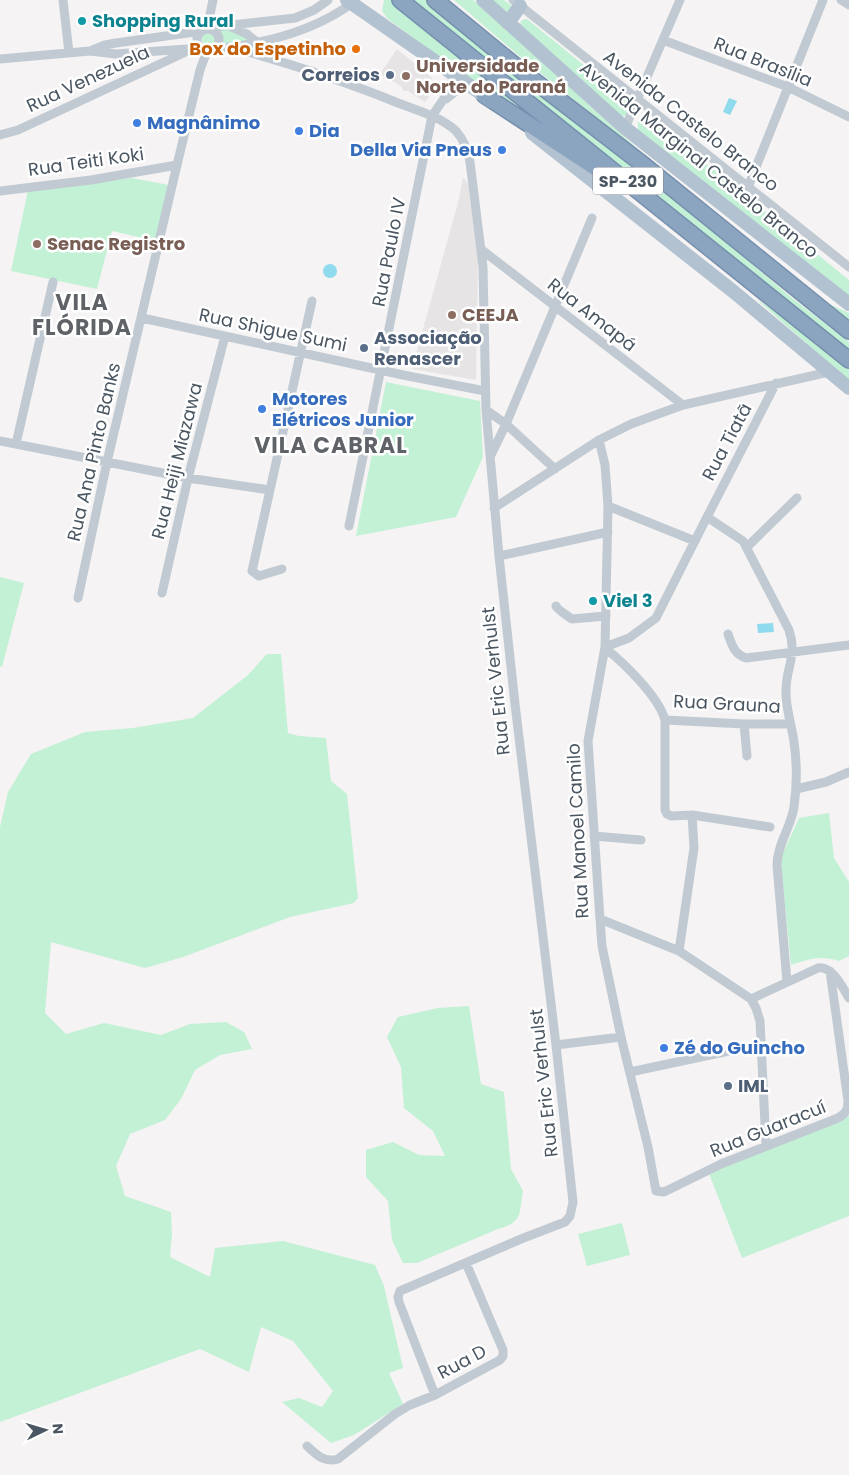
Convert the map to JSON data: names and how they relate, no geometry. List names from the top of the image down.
{
  "streets": {
    "highway": ["SP-230"],
    "main road": ["Avenida Marginal Castelo Branco"],
    "street": [
      "Rua Brasília",
      "Rua Venezuela",
      "Avenida Castelo Branco",
      "Rua Teiti Koki",
      "Rua Paulo IV",
      "Rua Amapá",
      "Rua Shigue Sumi",
      "Rua Tiatã",
      "Rua Ana Pinto Banks",
      "Rua Heiji Miazawa",
      "Rua Eric Verhulst",
      "Rua Grauna",
      "Rua Manoel Camilo",
      "Rua Guaracuí",
      "Rua D"
    ]
  },
  "crossings": [
    ["Rua Teiti Koki", "Rua Ana Pinto Banks"],
    ["Rua Paulo IV", "Rua Shigue Sumi"],
    ["Rua Paulo IV", "Rua Eric Verhulst"],
    ["Rua Amapá", "Rua Eric Verhulst"],
    ["Rua Shigue Sumi", "Rua Ana Pinto Banks"],
    ["Rua Shigue Sumi", "Rua Heiji Miazawa"],
    ["Rua Shigue Sumi", "Rua Eric Verhulst"],
    ["Rua Eric Verhulst", "Rua D"],
    ["Rua Grauna", "Rua Manoel Camilo"],
    ["Rua Manoel Camilo", "Rua Guaracuí"]
  ],
  "districts": ["VILA FLÓRIDA", "VILA CABRAL"],
  "places": [
    "Shopping Rural",
    "Box do Espetinho",
    "Correios",
    "Universidade Norte do Paraná",
    "Magnânimo",
    "Dia",
    "Della Via Pneus",
    "Senac Registro",
    "CEEJA",
    "Associação Renascer",
    "Motores Elétricos Junior",
    "Viel 3",
    "Zé do Guincho",
    "IML"
  ],
  "north": "right"
}
